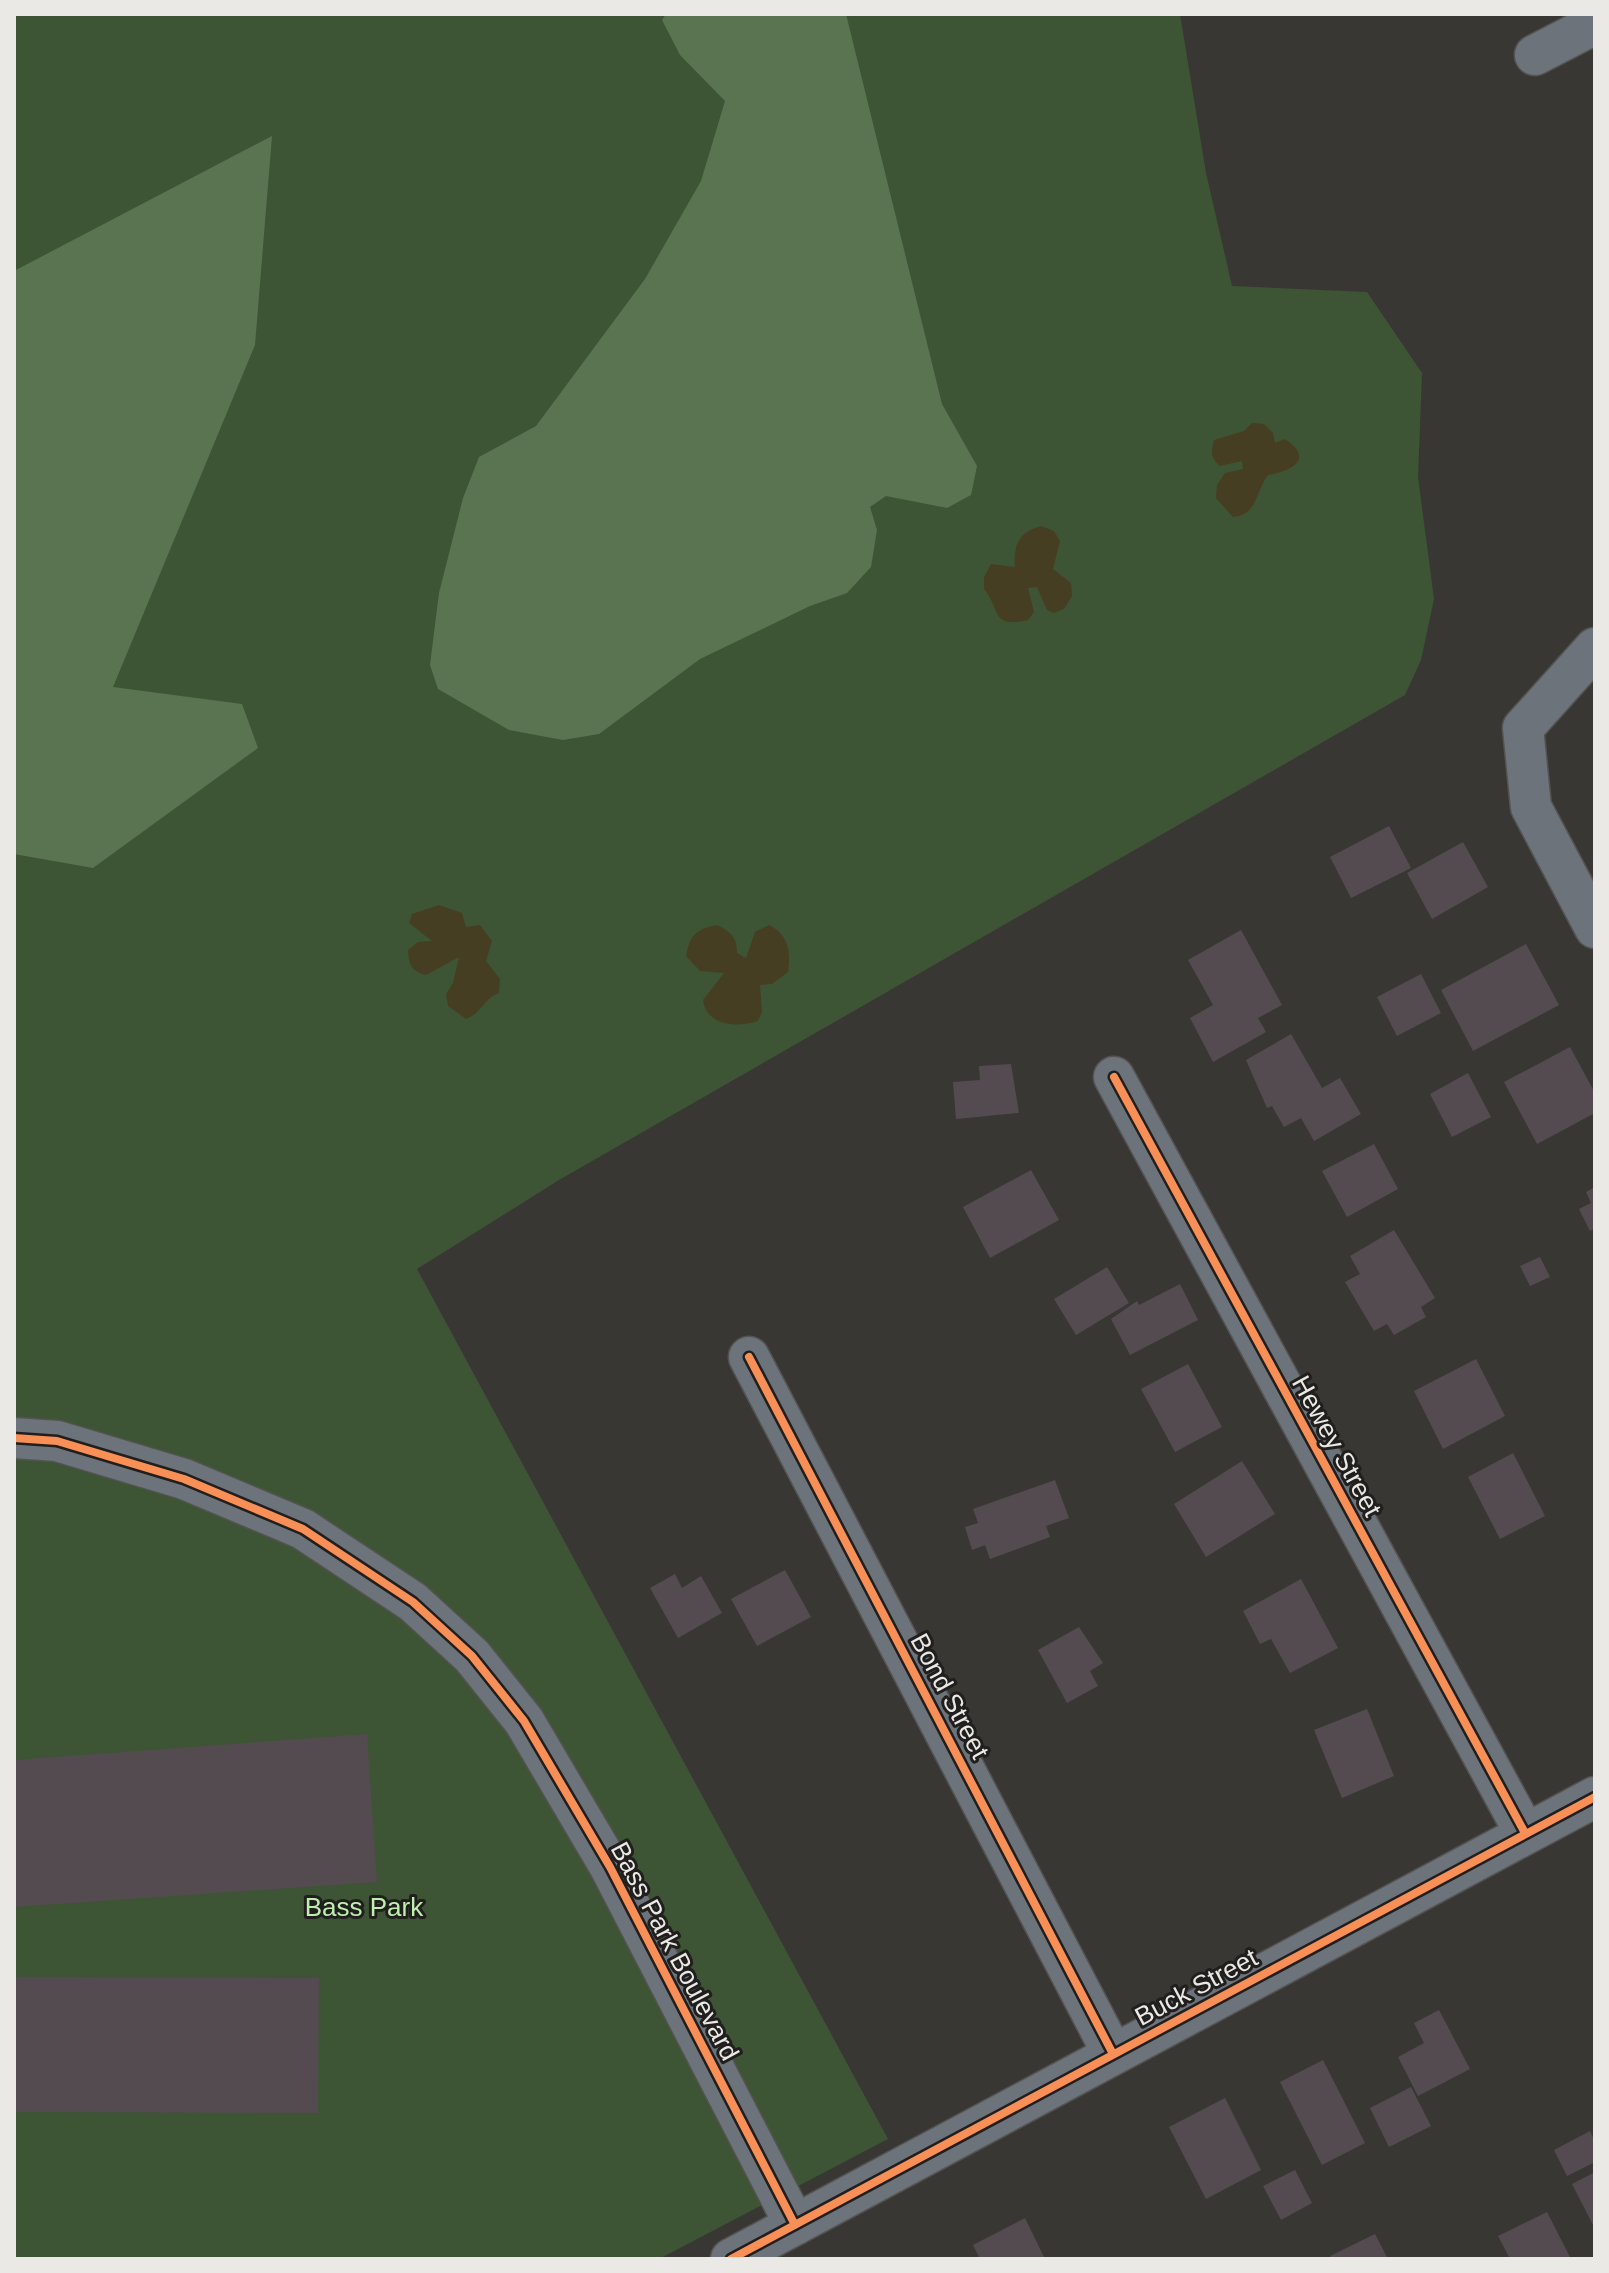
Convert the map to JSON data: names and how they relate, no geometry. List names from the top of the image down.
{
  "streets": {
    "street": [
      "Hewey Street",
      "Bond Street",
      "Bass Park Boulevard",
      "Buck Street"
    ]
  },
  "crossings": [
    ["Hewey Street", "Buck Street"],
    ["Bond Street", "Buck Street"],
    ["Bass Park Boulevard", "Buck Street"]
  ],
  "parks": ["Bass Park"]
}
